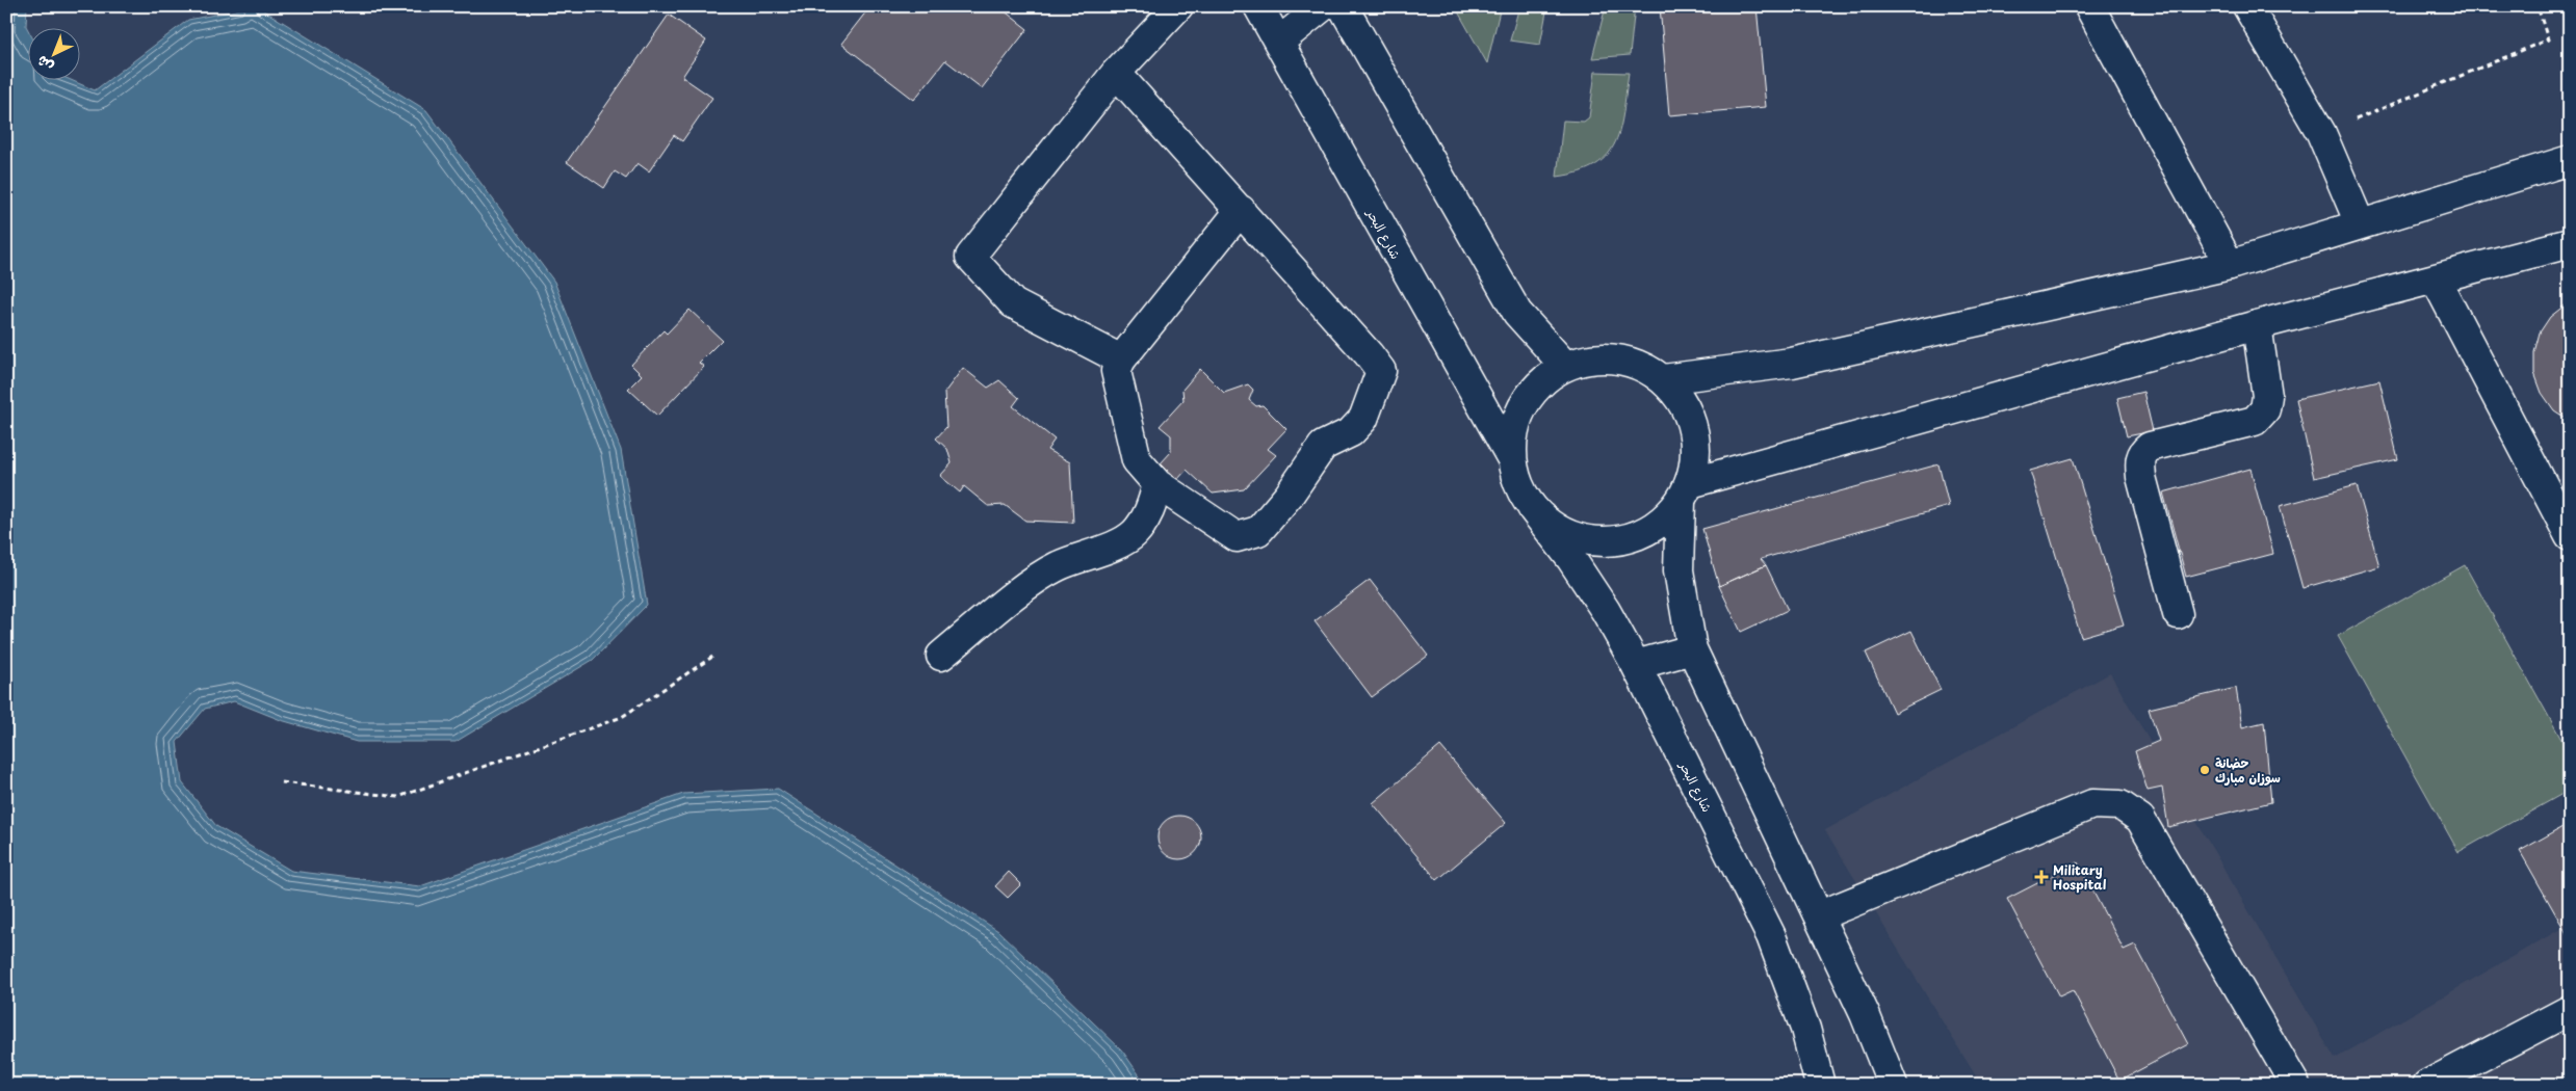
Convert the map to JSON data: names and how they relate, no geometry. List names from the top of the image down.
{
  "streets": {
    "main road": ["شارع البحر"]
  },
  "places": {
    "other": ["حضانة سوزان مبارك"],
    "health": ["Military Hospital"]
  },
  "north": "bottom left"
}
